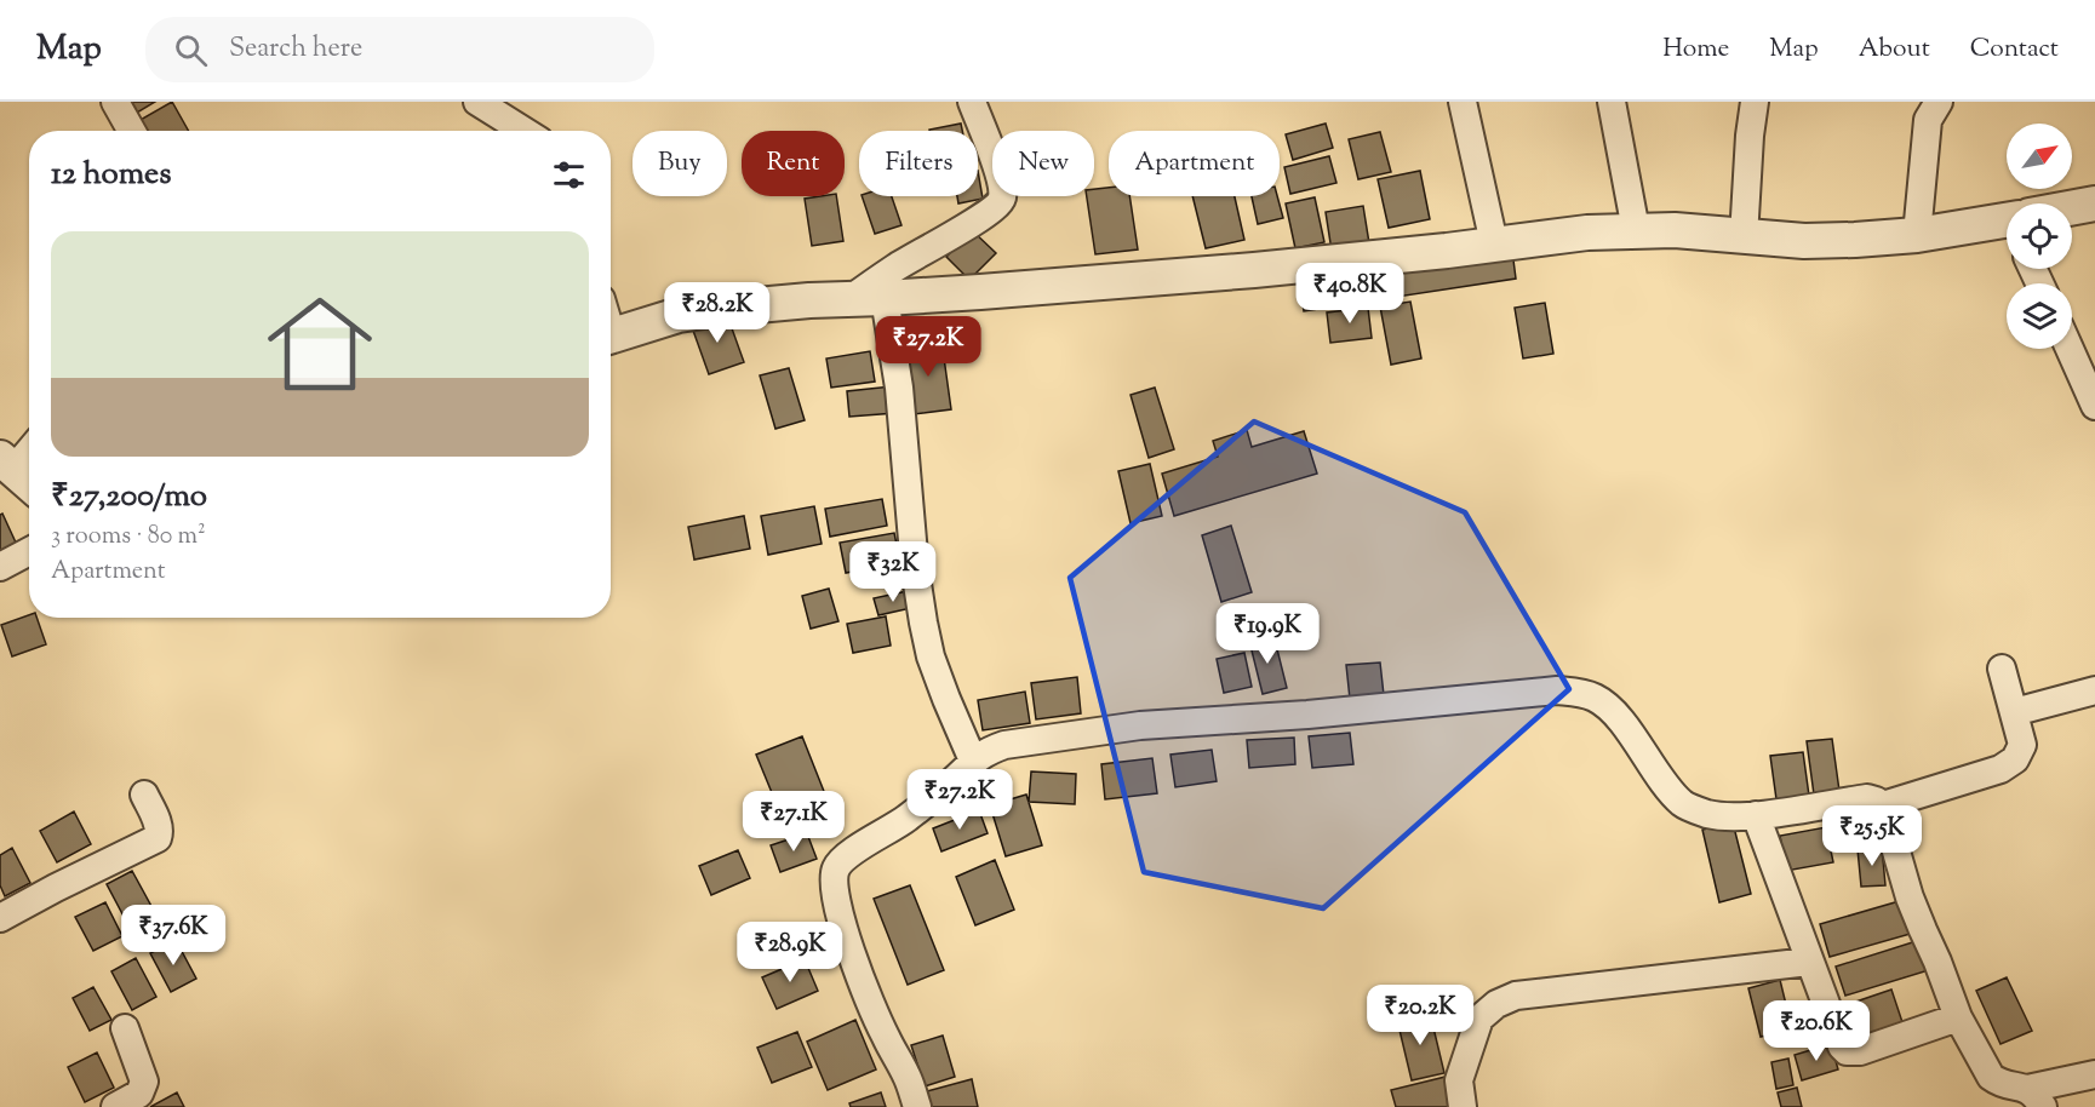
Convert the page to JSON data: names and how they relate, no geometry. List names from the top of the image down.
{
  "north": "top right",
  "page": {
    "header": "Map",
    "search": "Search here",
    "nav": [
      "Home",
      "Map",
      "About",
      "Contact"
    ],
    "chip": [
      "Buy",
      "Rent",
      "Filters",
      "New",
      "Apartment"
    ],
    "heading": "12 homes",
    "list": [
      {
        "name": "₹27,200/mo",
        "note": "3 rooms · 80 m² · Apartment"
      }
    ],
    "price": [
      "₹40.8K",
      "₹28.2K",
      "₹27.2K",
      "₹32K",
      "₹19.9K",
      "₹27.2K",
      "₹27.1K",
      "₹25.5K",
      "₹37.6K",
      "₹28.9K",
      "₹20.2K",
      "₹20.6K"
    ]
  }
}
